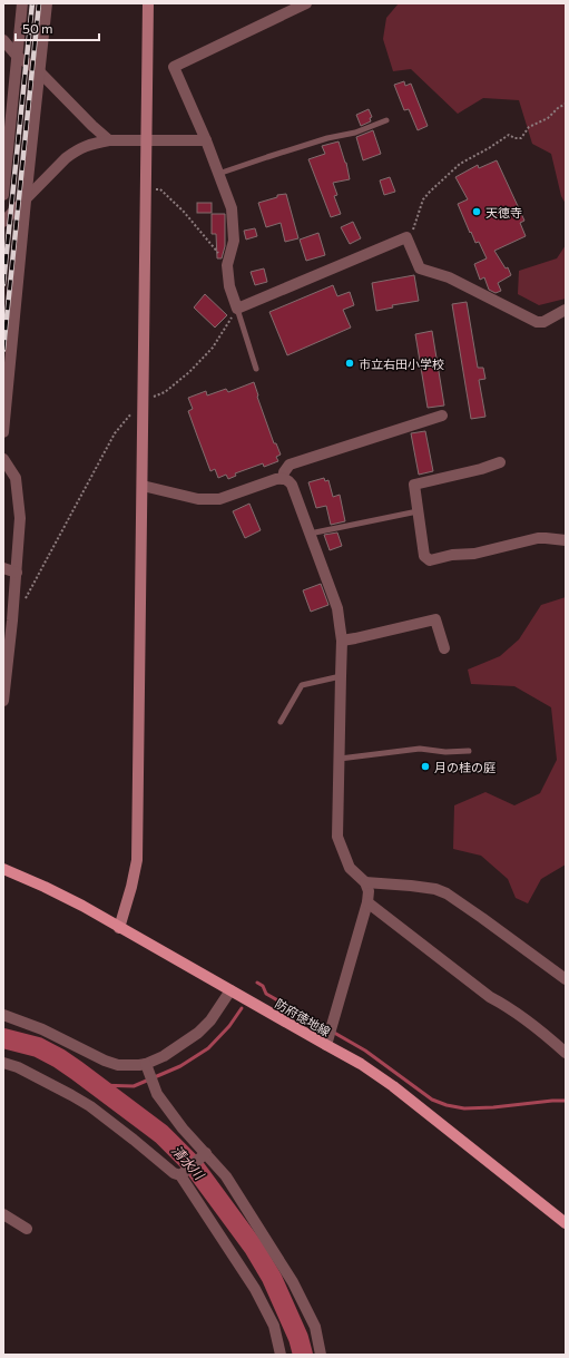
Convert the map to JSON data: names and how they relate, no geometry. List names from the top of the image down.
{
  "streets": {
    "main road": ["防府徳地線"]
  },
  "water": ["清水川"],
  "places": ["天徳寺", "市立右田小学校", "月の桂の庭"],
  "scale_bar": "50 m"
}
